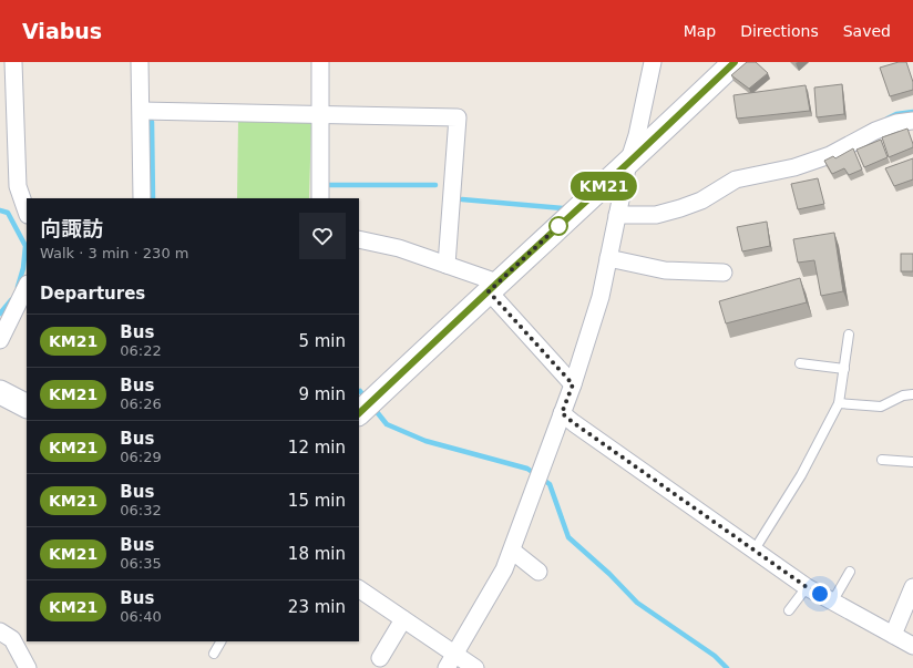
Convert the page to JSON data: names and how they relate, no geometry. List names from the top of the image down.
{
  "lines": ["bus line KM21"],
  "page": {
    "header": "Viabus",
    "nav": ["Map", "Directions", "Saved"],
    "on_map": "KM21",
    "heading": [
      ["向諏訪", "Walk · 3 min · 230 m"],
      "Departures"
    ],
    "list": [
      {
        "mark": "KM21",
        "name": "Bus",
        "note": "06:22",
        "value": "5 min"
      },
      {
        "mark": "KM21",
        "name": "Bus",
        "note": "06:26",
        "value": "9 min"
      },
      {
        "mark": "KM21",
        "name": "Bus",
        "note": "06:29",
        "value": "12 min"
      },
      {
        "mark": "KM21",
        "name": "Bus",
        "note": "06:32",
        "value": "15 min"
      },
      {
        "mark": "KM21",
        "name": "Bus",
        "note": "06:35",
        "value": "18 min"
      },
      {
        "mark": "KM21",
        "name": "Bus",
        "note": "06:40",
        "value": "23 min"
      }
    ]
  }
}
